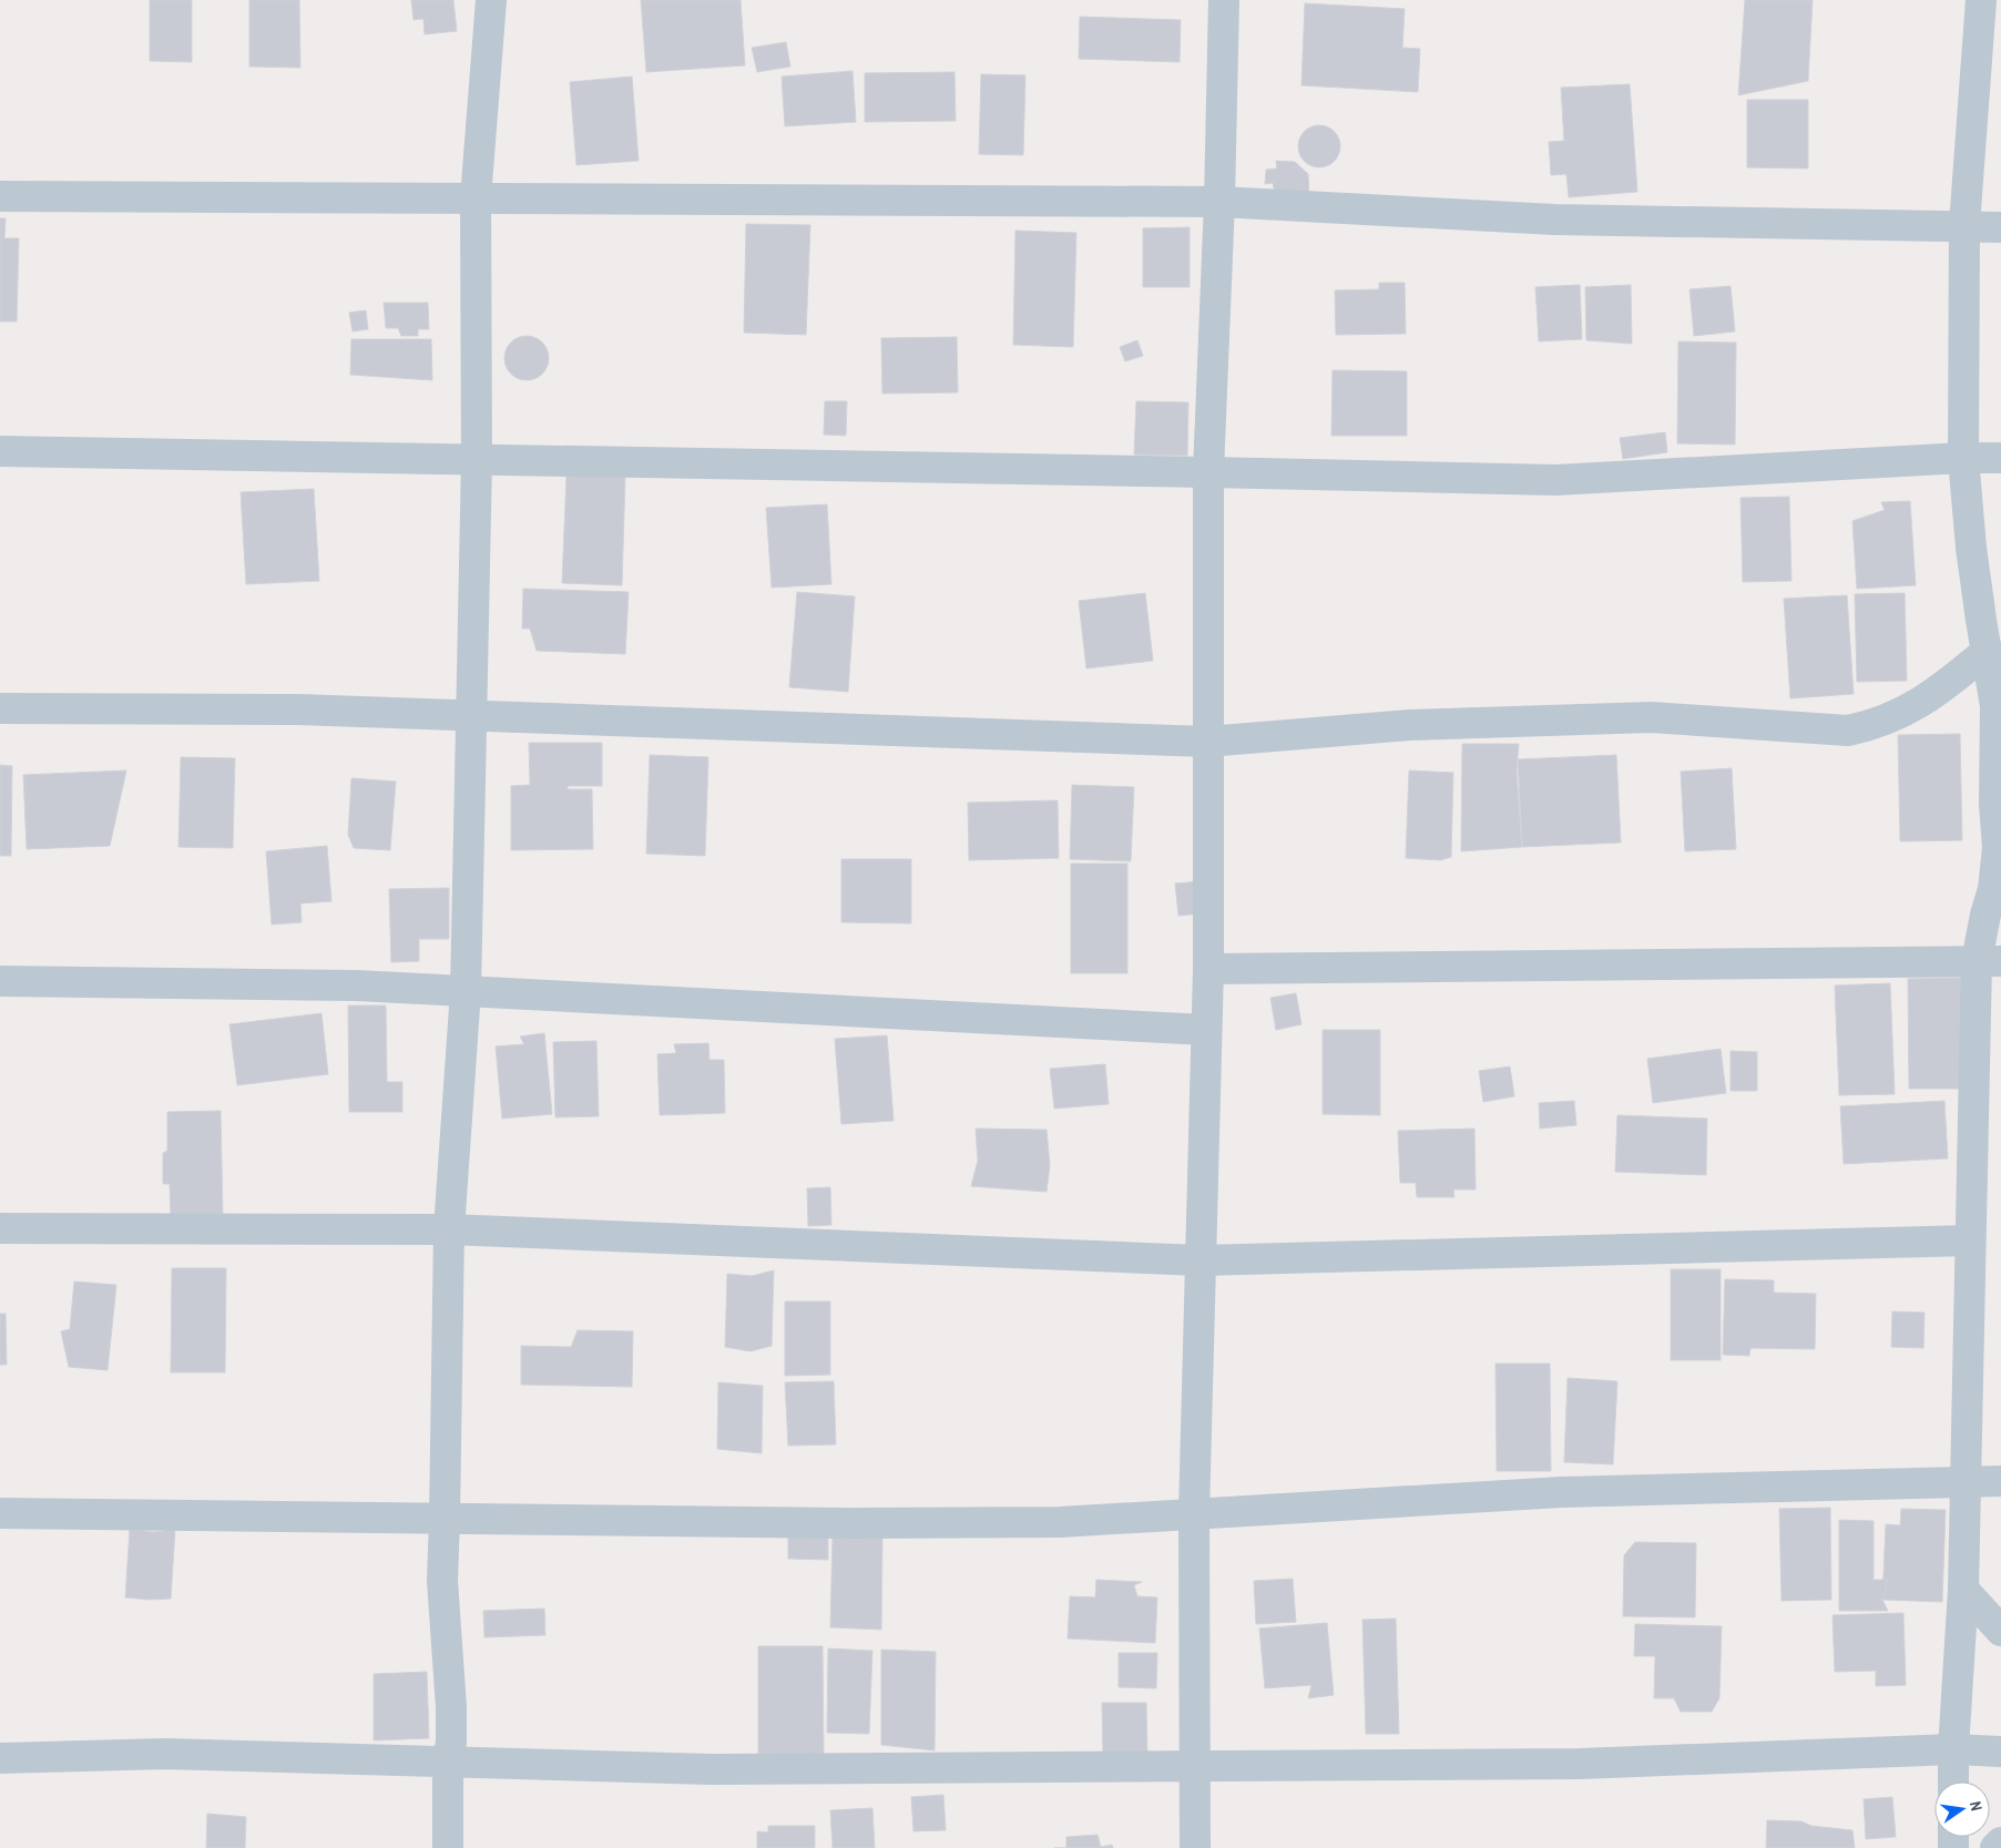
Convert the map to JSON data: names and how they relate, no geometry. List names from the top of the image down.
{
  "north": "right"
}
